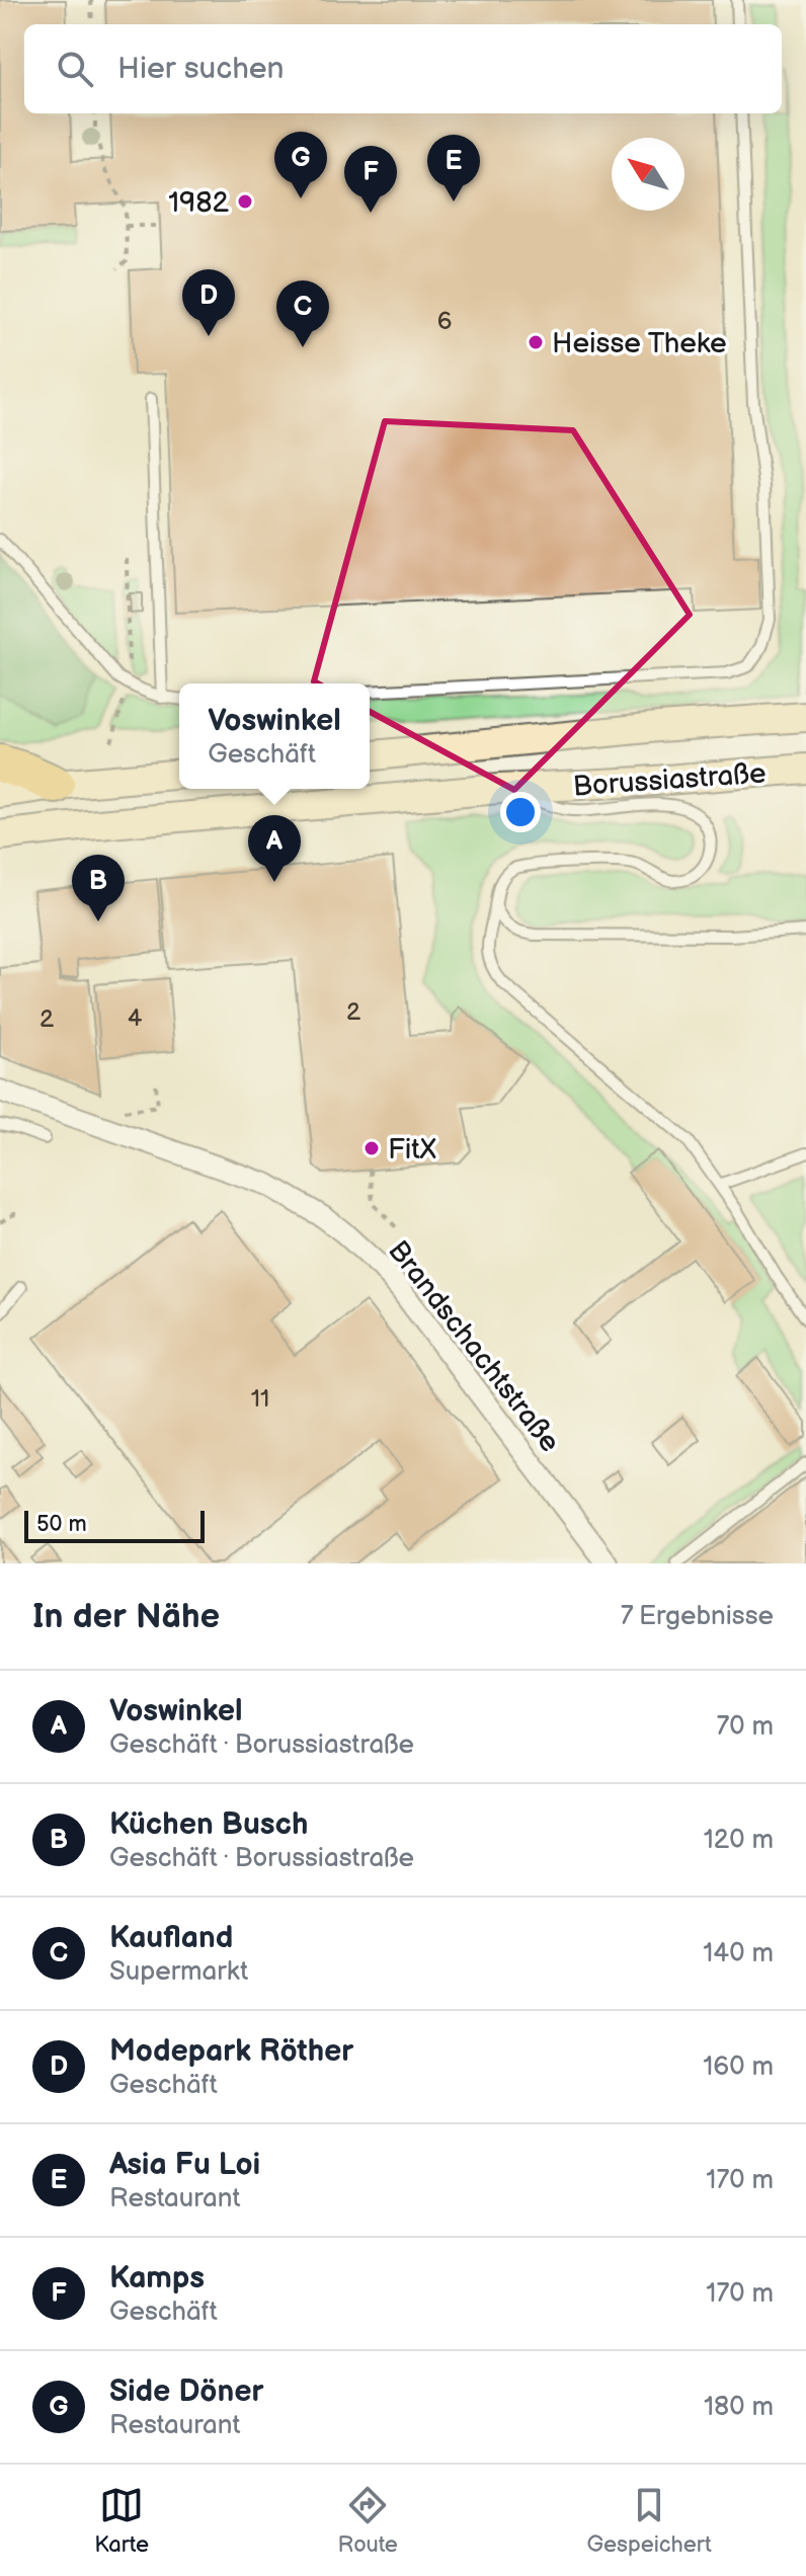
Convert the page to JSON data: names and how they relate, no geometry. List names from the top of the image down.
{
  "streets": {
    "main road": ["Borussiastraße"],
    "street": ["Brandschachtstraße"]
  },
  "places": ["1982", "Heisse Theke", "FitX"],
  "house_numbers": [
    "6",
    "2",
    "4",
    "2",
    "11"
  ],
  "scale_bar": "50 m",
  "north": "top left",
  "page": {
    "search": "Hier suchen",
    "pins": [
      "G",
      "E",
      "F",
      "D",
      "C",
      "A",
      "B"
    ],
    "popup": ["Voswinkel", "Geschäft"],
    "scale": "50 m",
    "heading": ["In der Nähe", "7 Ergebnisse"],
    "list": [
      {
        "mark": "A",
        "name": "Voswinkel",
        "note": "Geschäft · Borussiastraße",
        "value": "70 m"
      },
      {
        "mark": "B",
        "name": "Küchen Busch",
        "note": "Geschäft · Borussiastraße",
        "value": "120 m"
      },
      {
        "mark": "C",
        "name": "Kaufland",
        "note": "Supermarkt",
        "value": "140 m"
      },
      {
        "mark": "D",
        "name": "Modepark Röther",
        "note": "Geschäft",
        "value": "160 m"
      },
      {
        "mark": "E",
        "name": "Asia Fu Loi",
        "note": "Restaurant",
        "value": "170 m"
      },
      {
        "mark": "F",
        "name": "Kamps",
        "note": "Geschäft",
        "value": "170 m"
      },
      {
        "mark": "G",
        "name": "Side Döner",
        "note": "Restaurant",
        "value": "180 m"
      }
    ],
    "nav": ["Karte", "Route", "Gespeichert"]
  }
}
